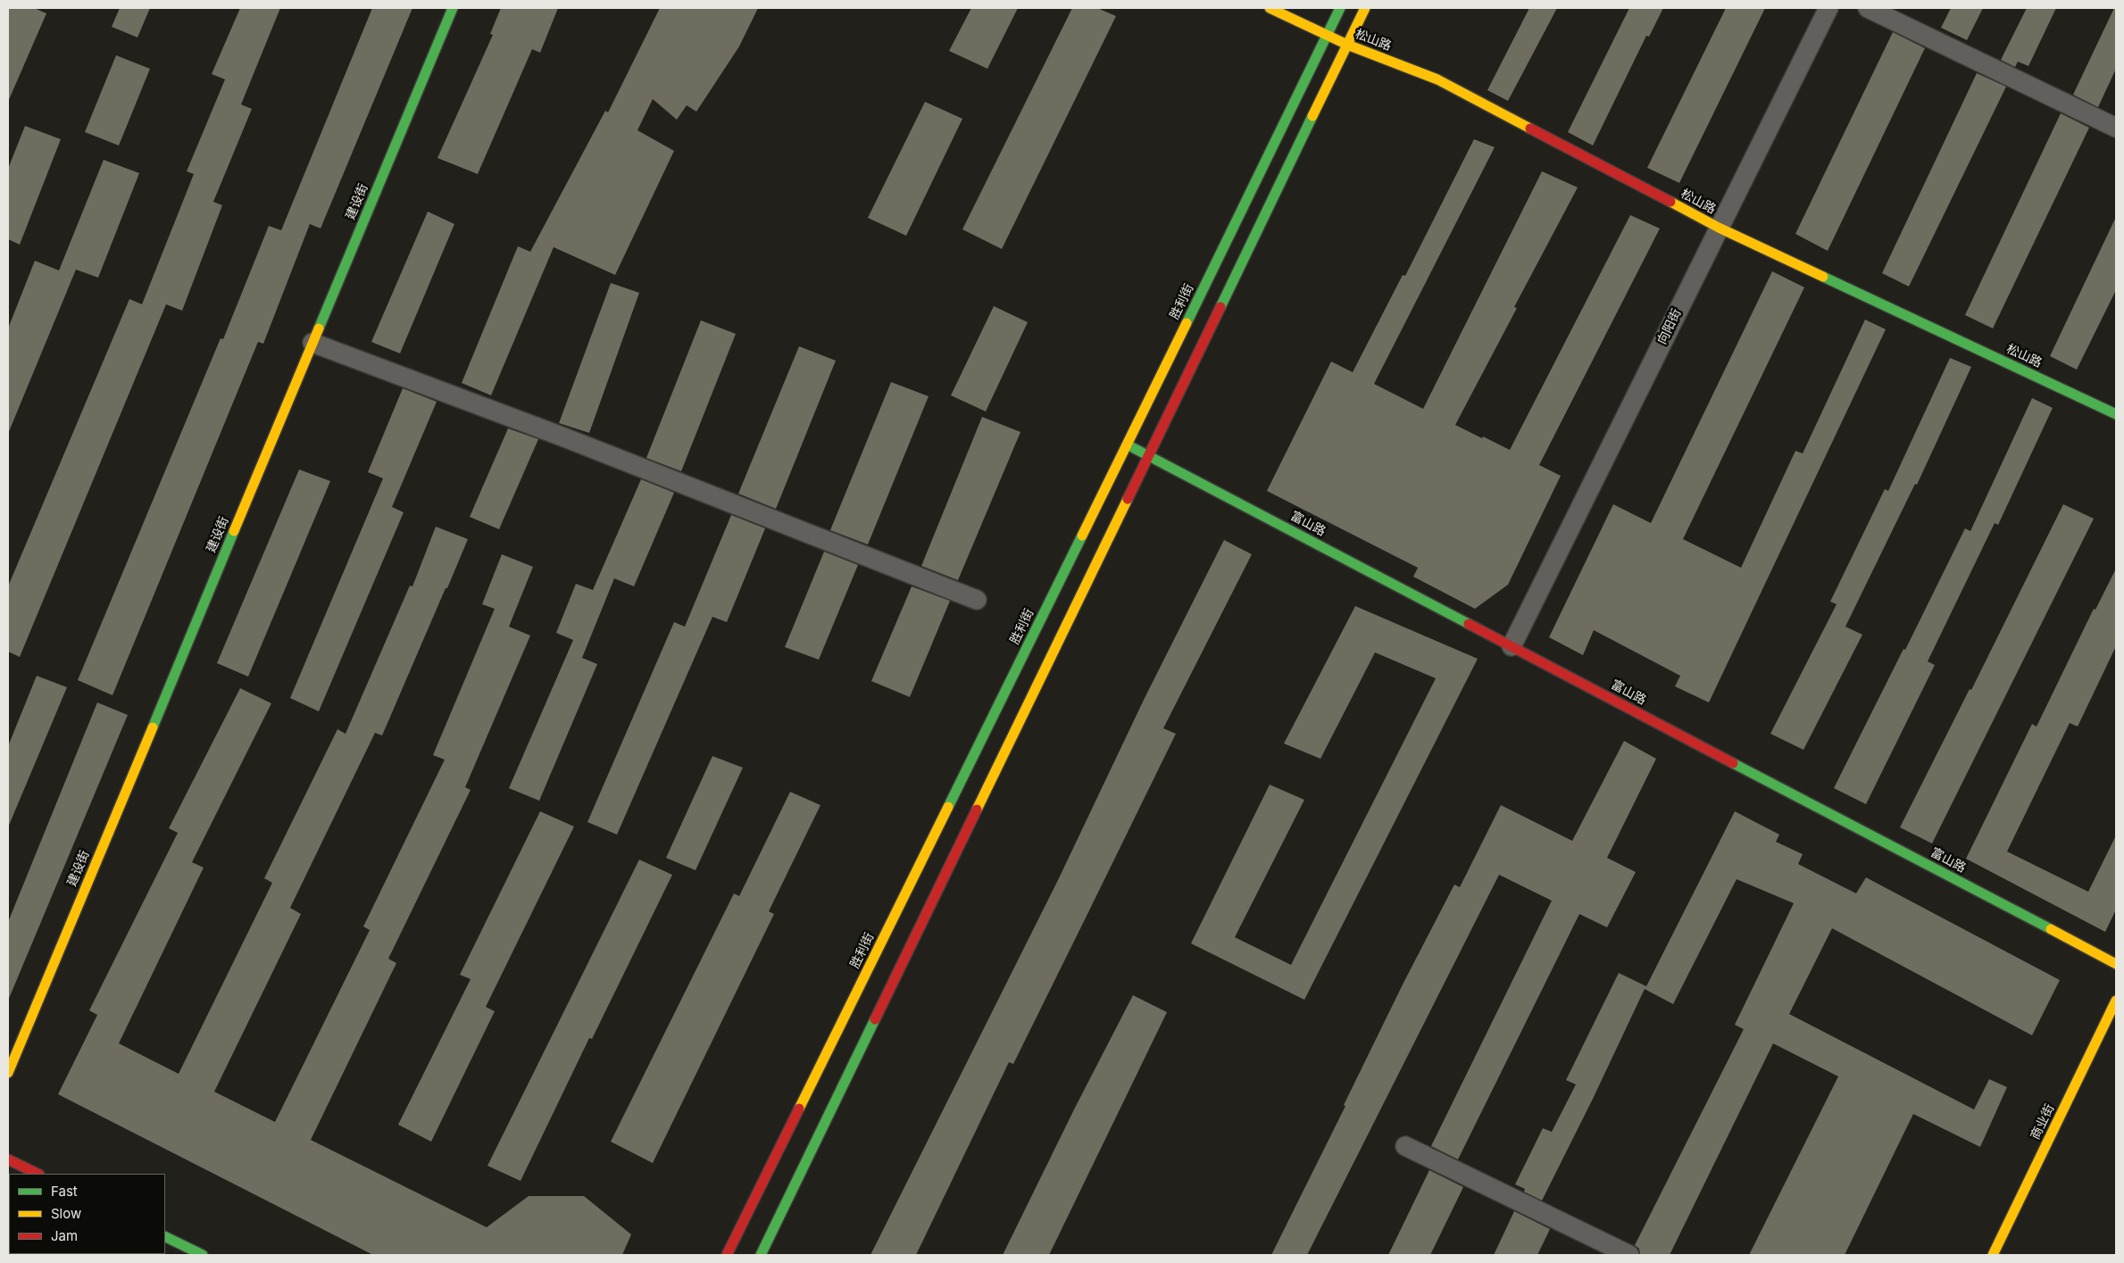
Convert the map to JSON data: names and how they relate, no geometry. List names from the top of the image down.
{
  "streets": {
    "street": [
      "松山路",
      "建设街",
      "胜利街",
      "向阳街",
      "富山路",
      "商业街"
    ]
  },
  "crossings": [
    ["松山路", "胜利街"],
    ["松山路", "向阳街"],
    ["胜利街", "富山路"],
    ["向阳街", "富山路"]
  ],
  "legend": ["Fast", "Slow", "Jam"]
}
